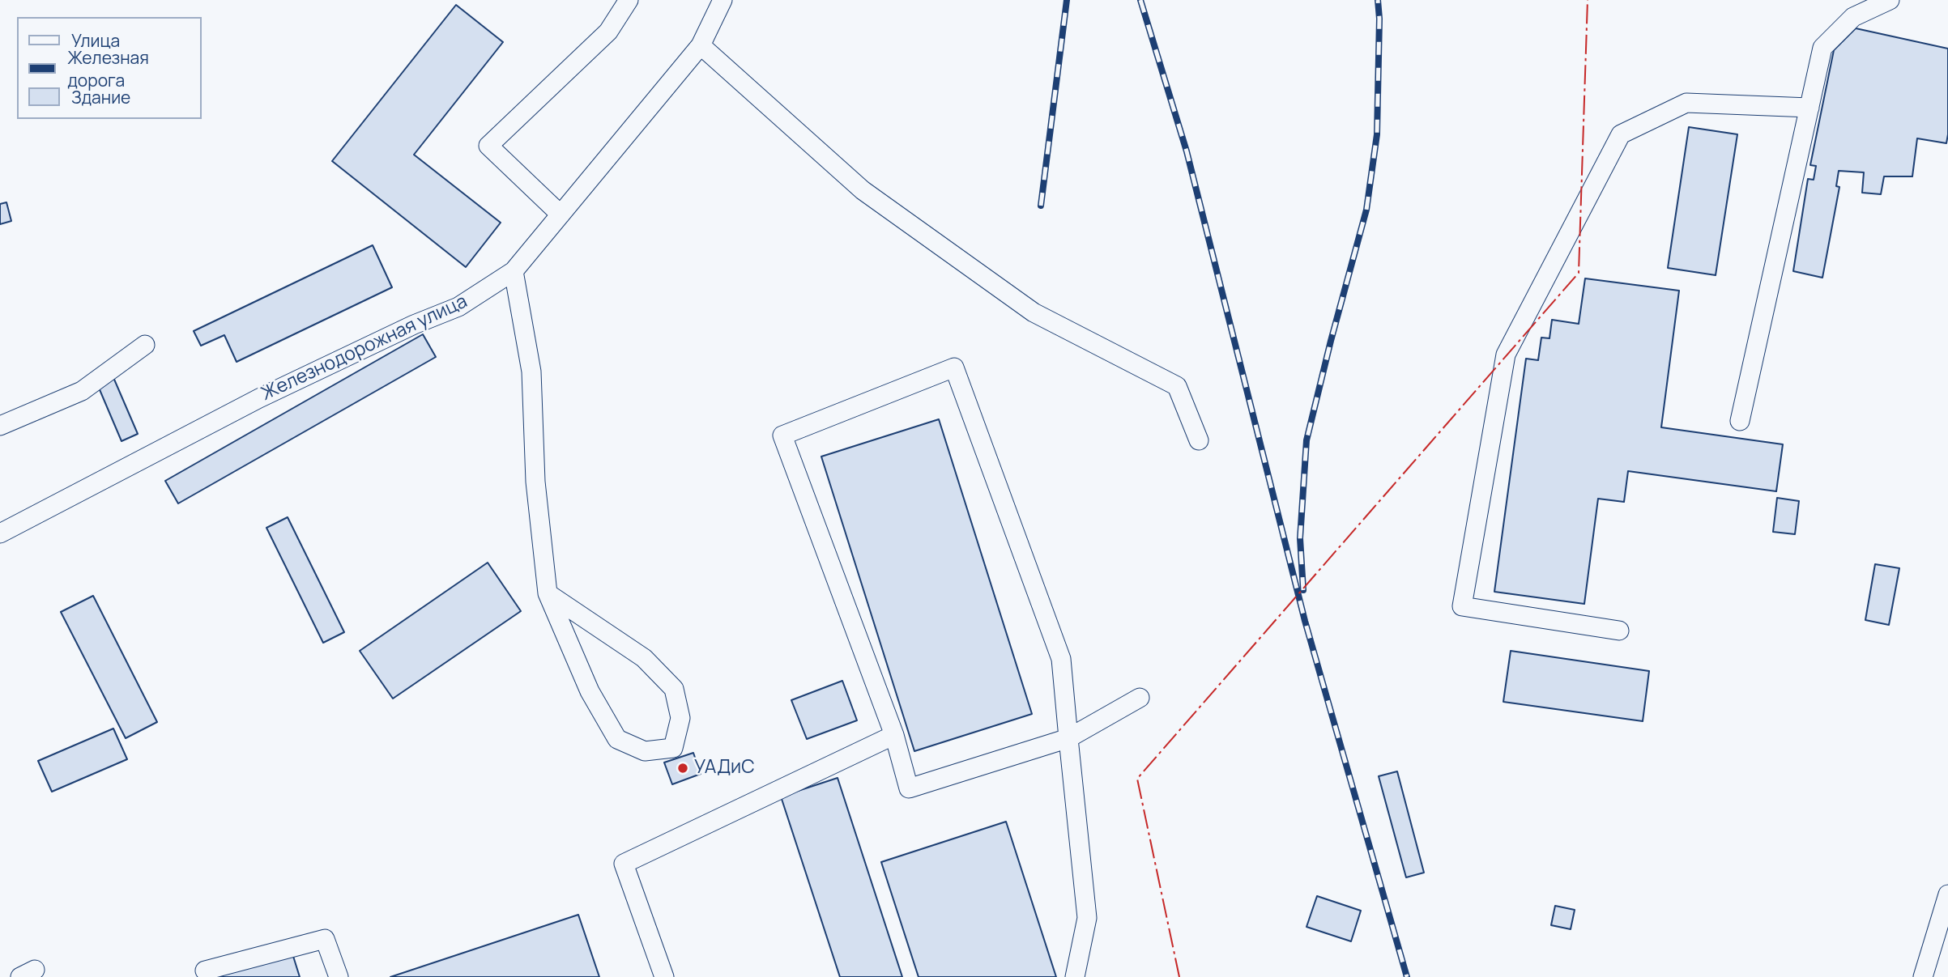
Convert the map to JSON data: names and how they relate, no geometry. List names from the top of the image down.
{
  "streets": {
    "street": ["Железнодорожная улица"]
  },
  "places": ["УАДиС"],
  "legend": ["Улица", "Железная дорога", "Здание"]
}
